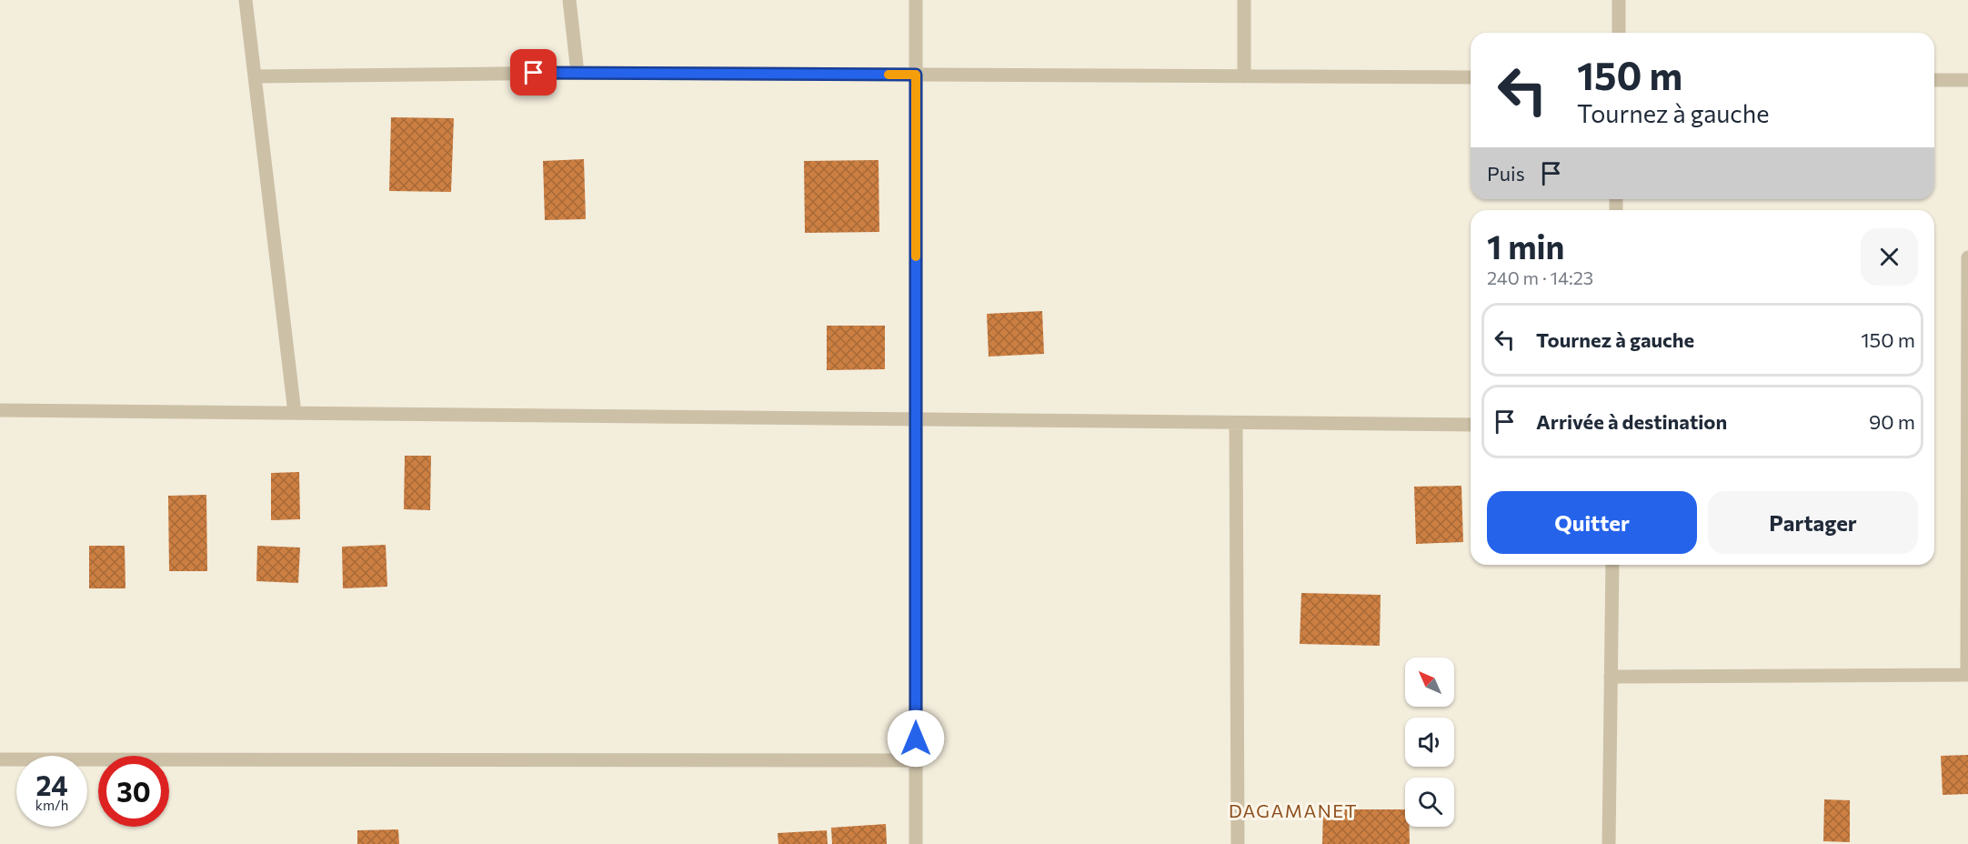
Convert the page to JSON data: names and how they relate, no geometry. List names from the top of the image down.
{
  "districts": ["DAGAMANET"],
  "north": "top left",
  "page": {
    "turn": ["150 m", "Tournez à gauche"],
    "then": "Puis",
    "heading": ["1 min", "240 m · 14:23"],
    "list": [
      {
        "name": "Tournez à gauche",
        "value": "150 m"
      },
      {
        "name": "Arrivée à destination",
        "value": "90 m"
      }
    ],
    "buttons": ["Quitter", "Partager"],
    "speed": "24 km/h",
    "limit": "30"
  }
}
